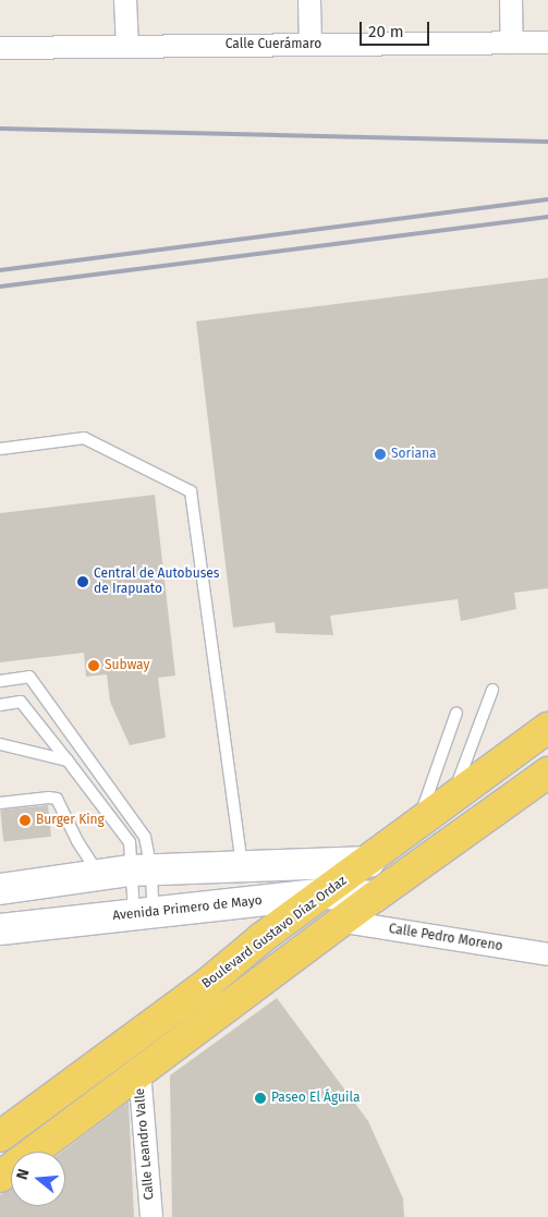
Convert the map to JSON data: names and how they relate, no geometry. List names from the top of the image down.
{
  "streets": {
    "main road": ["Boulevard Gustavo Díaz Ordaz"],
    "street": [
      "Calle Cuerámaro",
      "Avenida Primero de Mayo",
      "Calle Pedro Moreno",
      "Calle Leandro Valle"
    ]
  },
  "crossings": [
    ["Avenida Primero de Mayo", "Boulevard Gustavo Díaz Ordaz"]
  ],
  "places": [
    "Soriana",
    "Central de Autobuses de Irapuato",
    "Subway",
    "Burger King",
    "Paseo El Águila"
  ],
  "scale_bar": "20 m",
  "north": "left"
}
